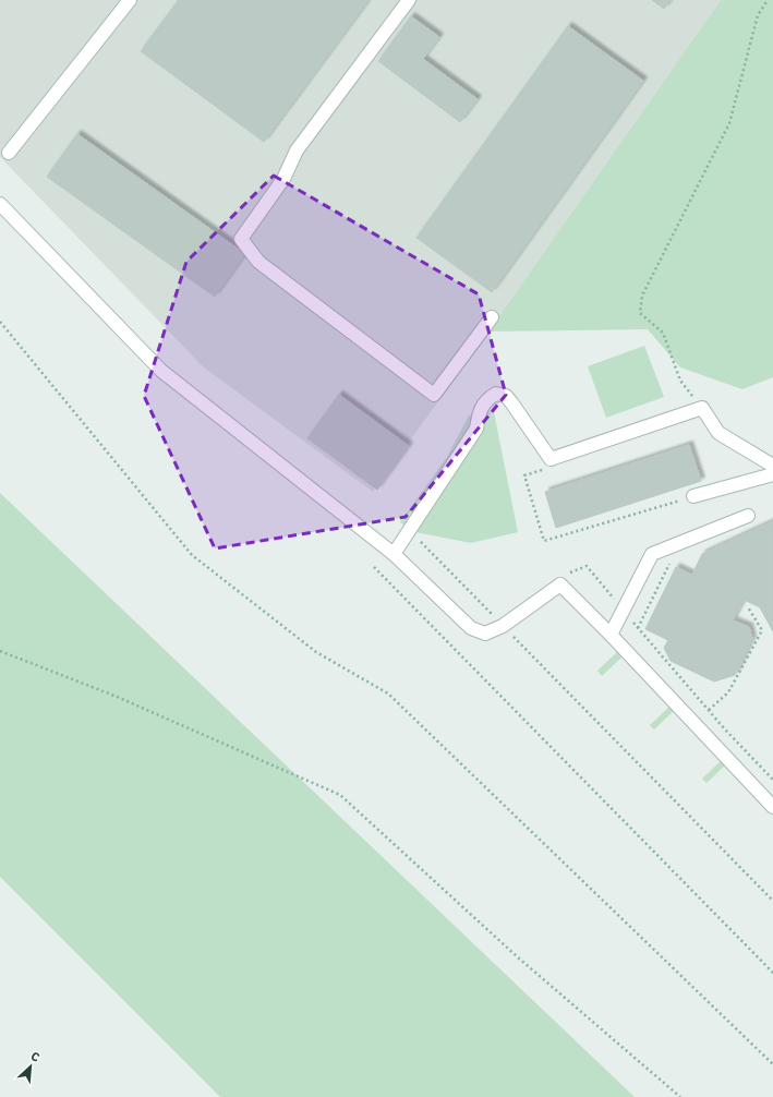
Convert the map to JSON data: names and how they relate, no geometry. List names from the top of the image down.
{
  "north": "top right"
}
